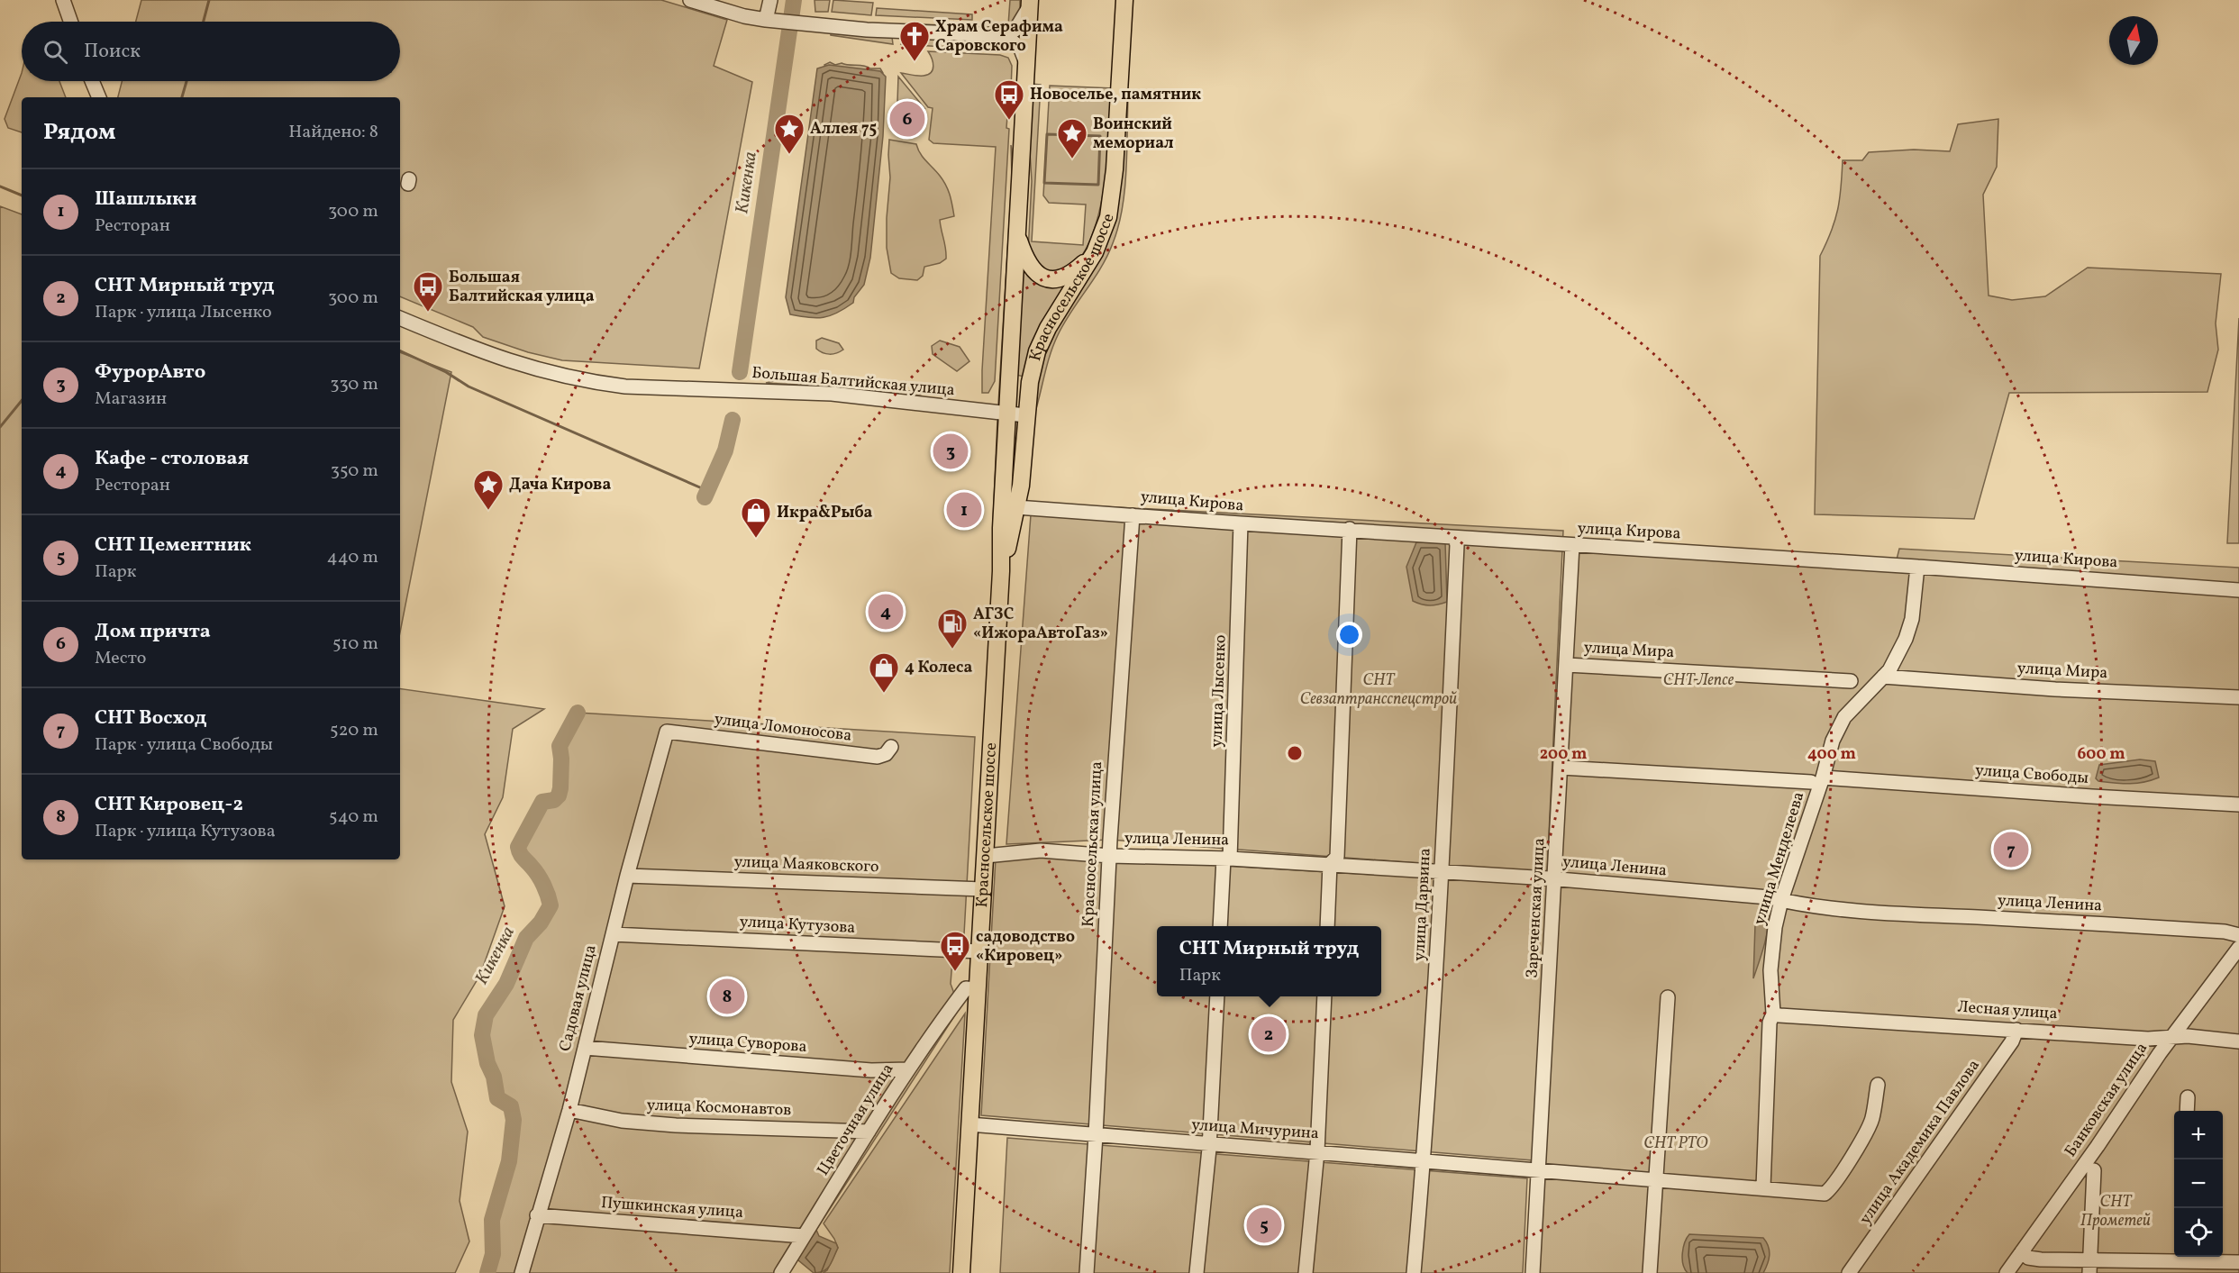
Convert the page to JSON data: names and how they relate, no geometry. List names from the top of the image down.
{
  "streets": {
    "main road": ["Красносельское шоссе"],
    "street": [
      "Большая Балтийская улица",
      "улица Кирова",
      "улица Мира",
      "улица Лысенко",
      "улица Ломоносова",
      "улица Свободы",
      "улица Ленина",
      "Красносельская улица",
      "улица Менделеева",
      "улица Маяковского",
      "улица Дарвина",
      "Зареченская улица",
      "улица Кутузова",
      "Садовая улица",
      "Лесная улица",
      "улица Суворова",
      "Банковская улица",
      "улица Космонавтов",
      "Цветочная улица",
      "улица Мичурина",
      "улица Академика Павлова",
      "Пушкинская улица"
    ]
  },
  "crossings": [
    ["Красносельское шоссе", "Большая Балтийская улица"],
    ["Красносельское шоссе", "улица Кирова"],
    ["Красносельское шоссе", "улица Ленина"],
    ["Красносельское шоссе", "улица Маяковского"],
    ["Красносельское шоссе", "улица Кутузова"],
    ["Красносельское шоссе", "Цветочная улица"],
    ["Красносельское шоссе", "улица Мичурина"],
    ["улица Кирова", "улица Лысенко"],
    ["улица Кирова", "Красносельская улица"],
    ["улица Кирова", "улица Менделеева"],
    ["улица Кирова", "улица Дарвина"],
    ["улица Кирова", "Зареченская улица"],
    ["улица Мира", "улица Менделеева"],
    ["улица Мира", "Зареченская улица"],
    ["улица Лысенко", "улица Ленина"],
    ["улица Ломоносова", "Садовая улица"],
    ["улица Свободы", "улица Менделеева"],
    ["улица Свободы", "Зареченская улица"],
    ["улица Ленина", "Красносельская улица"],
    ["улица Ленина", "улица Менделеева"],
    ["улица Ленина", "улица Дарвина"],
    ["улица Ленина", "Зареченская улица"],
    ["Красносельская улица", "улица Мичурина"],
    ["улица Менделеева", "Лесная улица"],
    ["улица Менделеева", "улица Мичурина"],
    ["улица Маяковского", "Садовая улица"],
    ["улица Дарвина", "улица Мичурина"],
    ["Зареченская улица", "улица Мичурина"],
    ["улица Кутузова", "Садовая улица"],
    ["Садовая улица", "улица Суворова"],
    ["Садовая улица", "улица Космонавтов"],
    ["Садовая улица", "Пушкинская улица"],
    ["Лесная улица", "Банковская улица"],
    ["Лесная улица", "улица Академика Павлова"],
    ["улица Суворова", "Цветочная улица"],
    ["улица Космонавтов", "Цветочная улица"],
    ["Цветочная улица", "Пушкинская улица"]
  ],
  "water": ["Кикенка"],
  "parks": [
    "СНТ Севзаптрансспецстрой",
    "СНТ Лепсе",
    "СНТ РТО",
    "СНТ Прометей"
  ],
  "places": {
    "church": ["Храм Серафима Саровского"],
    "bus stop": ["Новоселье, памятник", "Большая Балтийская улица", "садоводство «Кировец»"],
    "place": ["Аллея 75", "Воинский мемориал", "Дача Кирова"],
    "shop": ["Икра&Рыба", "4 Колеса"],
    "fuel station": ["АГЗС «ИжораАвтоГаз»"]
  },
  "north": "top",
  "page": {
    "search": "Поиск",
    "heading": ["Рядом", "Найдено: 8"],
    "pins": [
      "6",
      "3",
      "1",
      "4",
      "7",
      "8",
      "2",
      "5"
    ],
    "list": [
      {
        "mark": "1",
        "name": "Шашлыки",
        "note": "Ресторан",
        "value": "300 m"
      },
      {
        "mark": "2",
        "name": "СНТ Мирный труд",
        "note": "Парк · улица Лысенко",
        "value": "300 m"
      },
      {
        "mark": "3",
        "name": "ФурорАвто",
        "note": "Магазин",
        "value": "330 m"
      },
      {
        "mark": "4",
        "name": "Кафе - столовая",
        "note": "Ресторан",
        "value": "350 m"
      },
      {
        "mark": "5",
        "name": "СНТ Цементник",
        "note": "Парк",
        "value": "440 m"
      },
      {
        "mark": "6",
        "name": "Дом причта",
        "note": "Место",
        "value": "510 m"
      },
      {
        "mark": "7",
        "name": "СНТ Восход",
        "note": "Парк · улица Свободы",
        "value": "520 m"
      },
      {
        "mark": "8",
        "name": "СНТ Кировец-2",
        "note": "Парк · улица Кутузова",
        "value": "540 m"
      }
    ],
    "popup": ["СНТ Мирный труд", "Парк"],
    "map_buttons": ["+", "−"]
  },
  "rings": ["200 m", "400 m", "600 m"]
}
